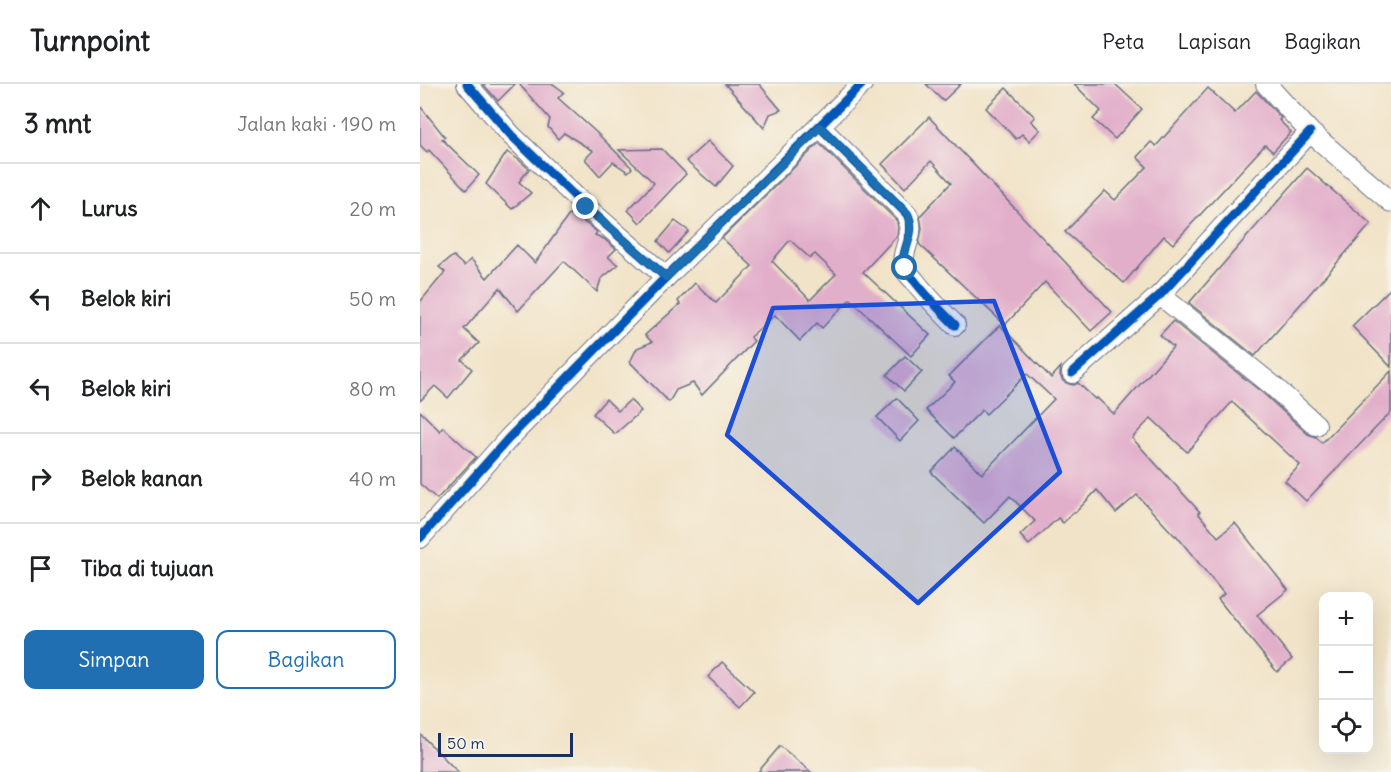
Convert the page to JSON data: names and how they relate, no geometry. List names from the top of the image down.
{
  "scale_bar": "50 m",
  "page": {
    "header": "Turnpoint",
    "nav": ["Peta", "Lapisan", "Bagikan"],
    "heading": ["3 mnt", "Jalan kaki · 190 m"],
    "list": [
      ["Lurus", "20 m"],
      ["Belok kiri", "50 m"],
      ["Belok kiri", "80 m"],
      ["Belok kanan", "40 m"],
      "Tiba di tujuan"
    ],
    "map_buttons": ["+", "−"],
    "buttons": ["Simpan", "Bagikan"],
    "scale": "50 m"
  }
}
